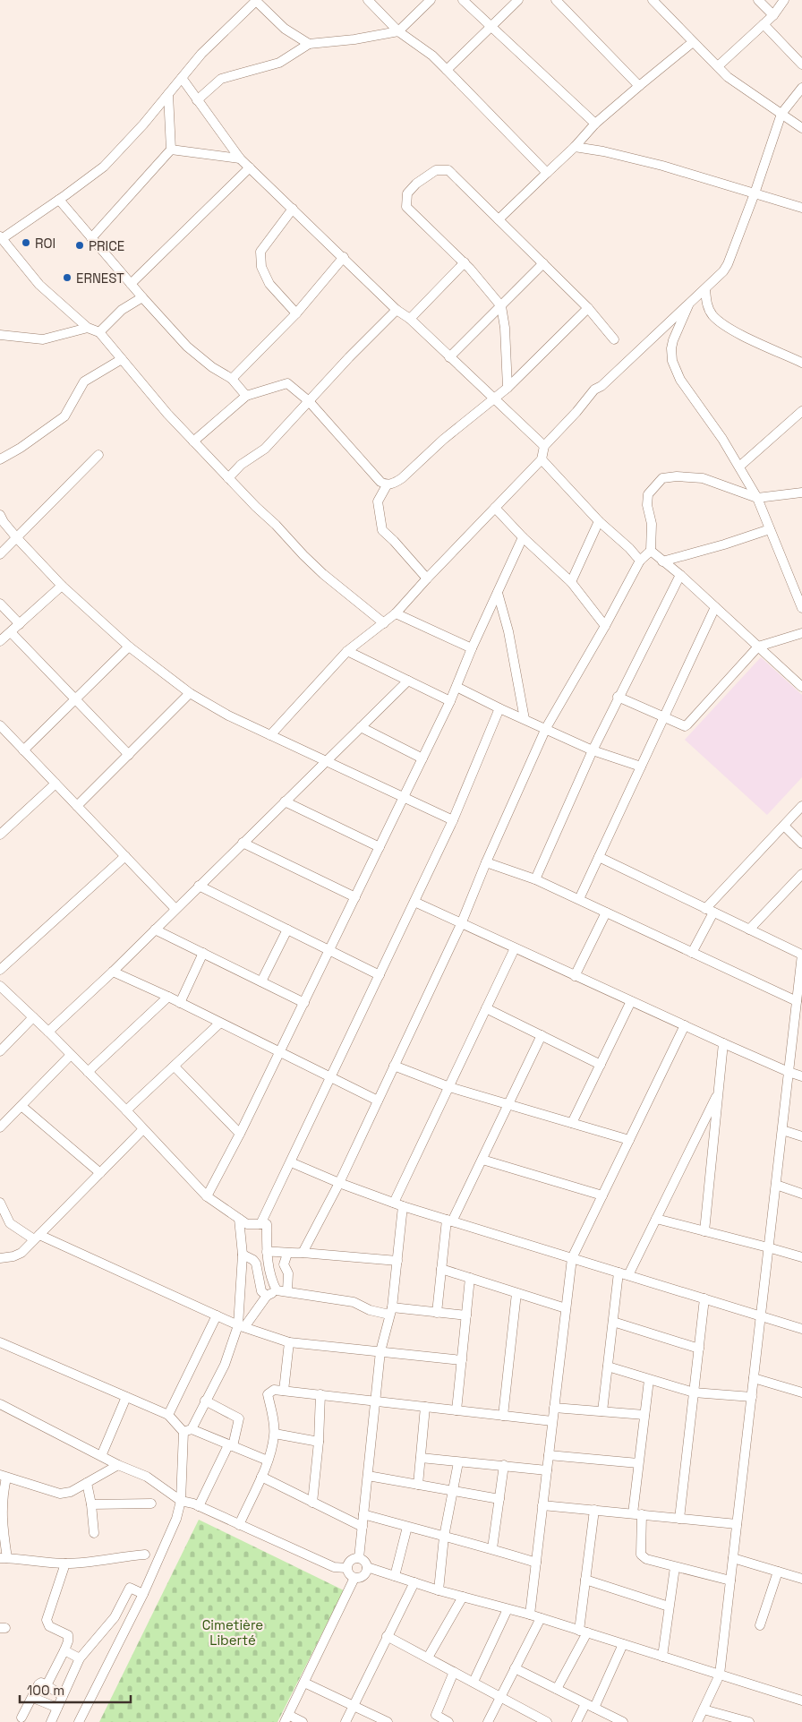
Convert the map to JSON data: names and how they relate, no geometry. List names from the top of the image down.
{
  "parks": ["Cimetière Liberté"],
  "places": ["ROI", "PRICE", "ERNEST"],
  "scale_bar": "100 m"
}
